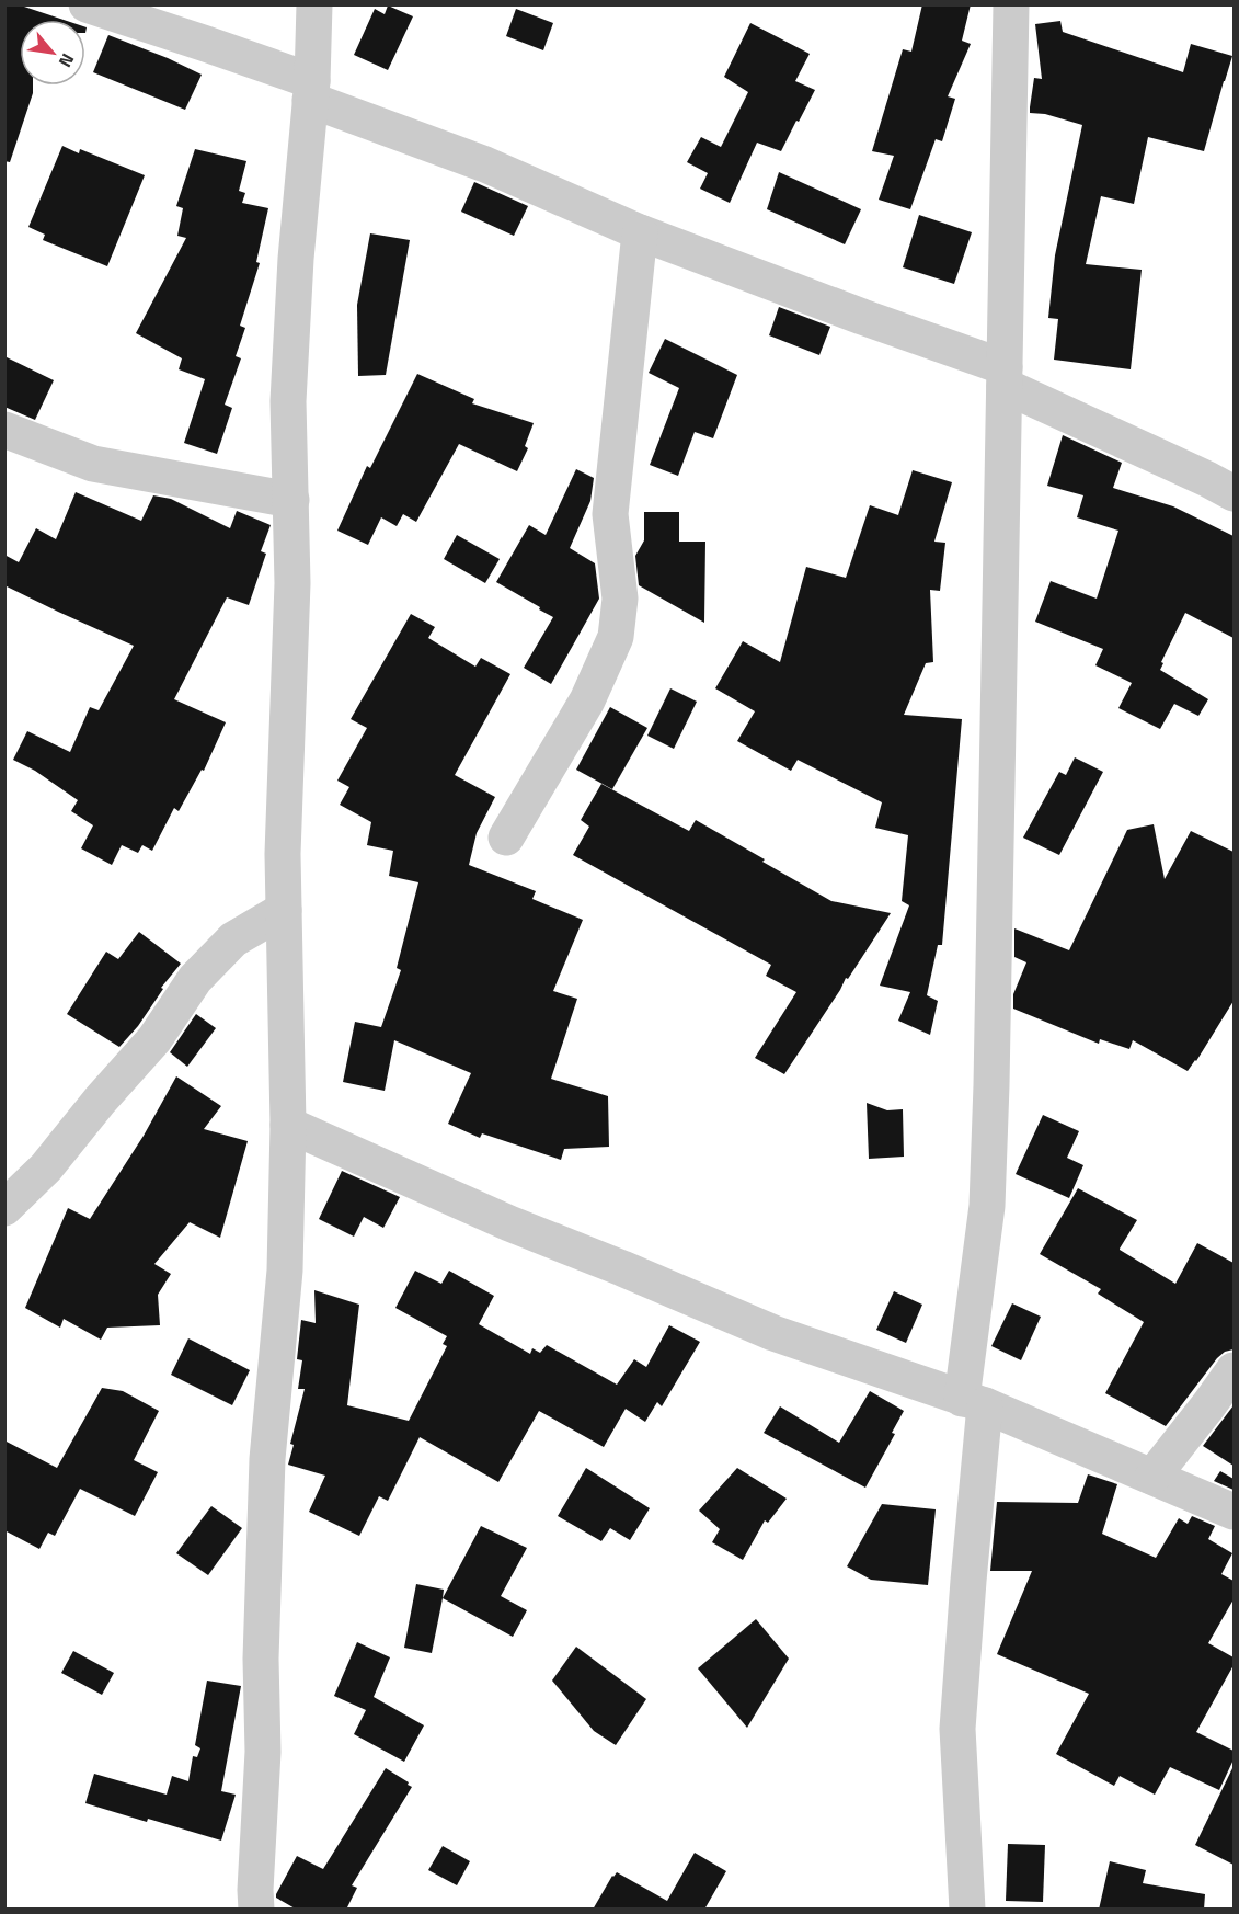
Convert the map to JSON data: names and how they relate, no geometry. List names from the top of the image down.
{
  "north": "bottom right"
}
